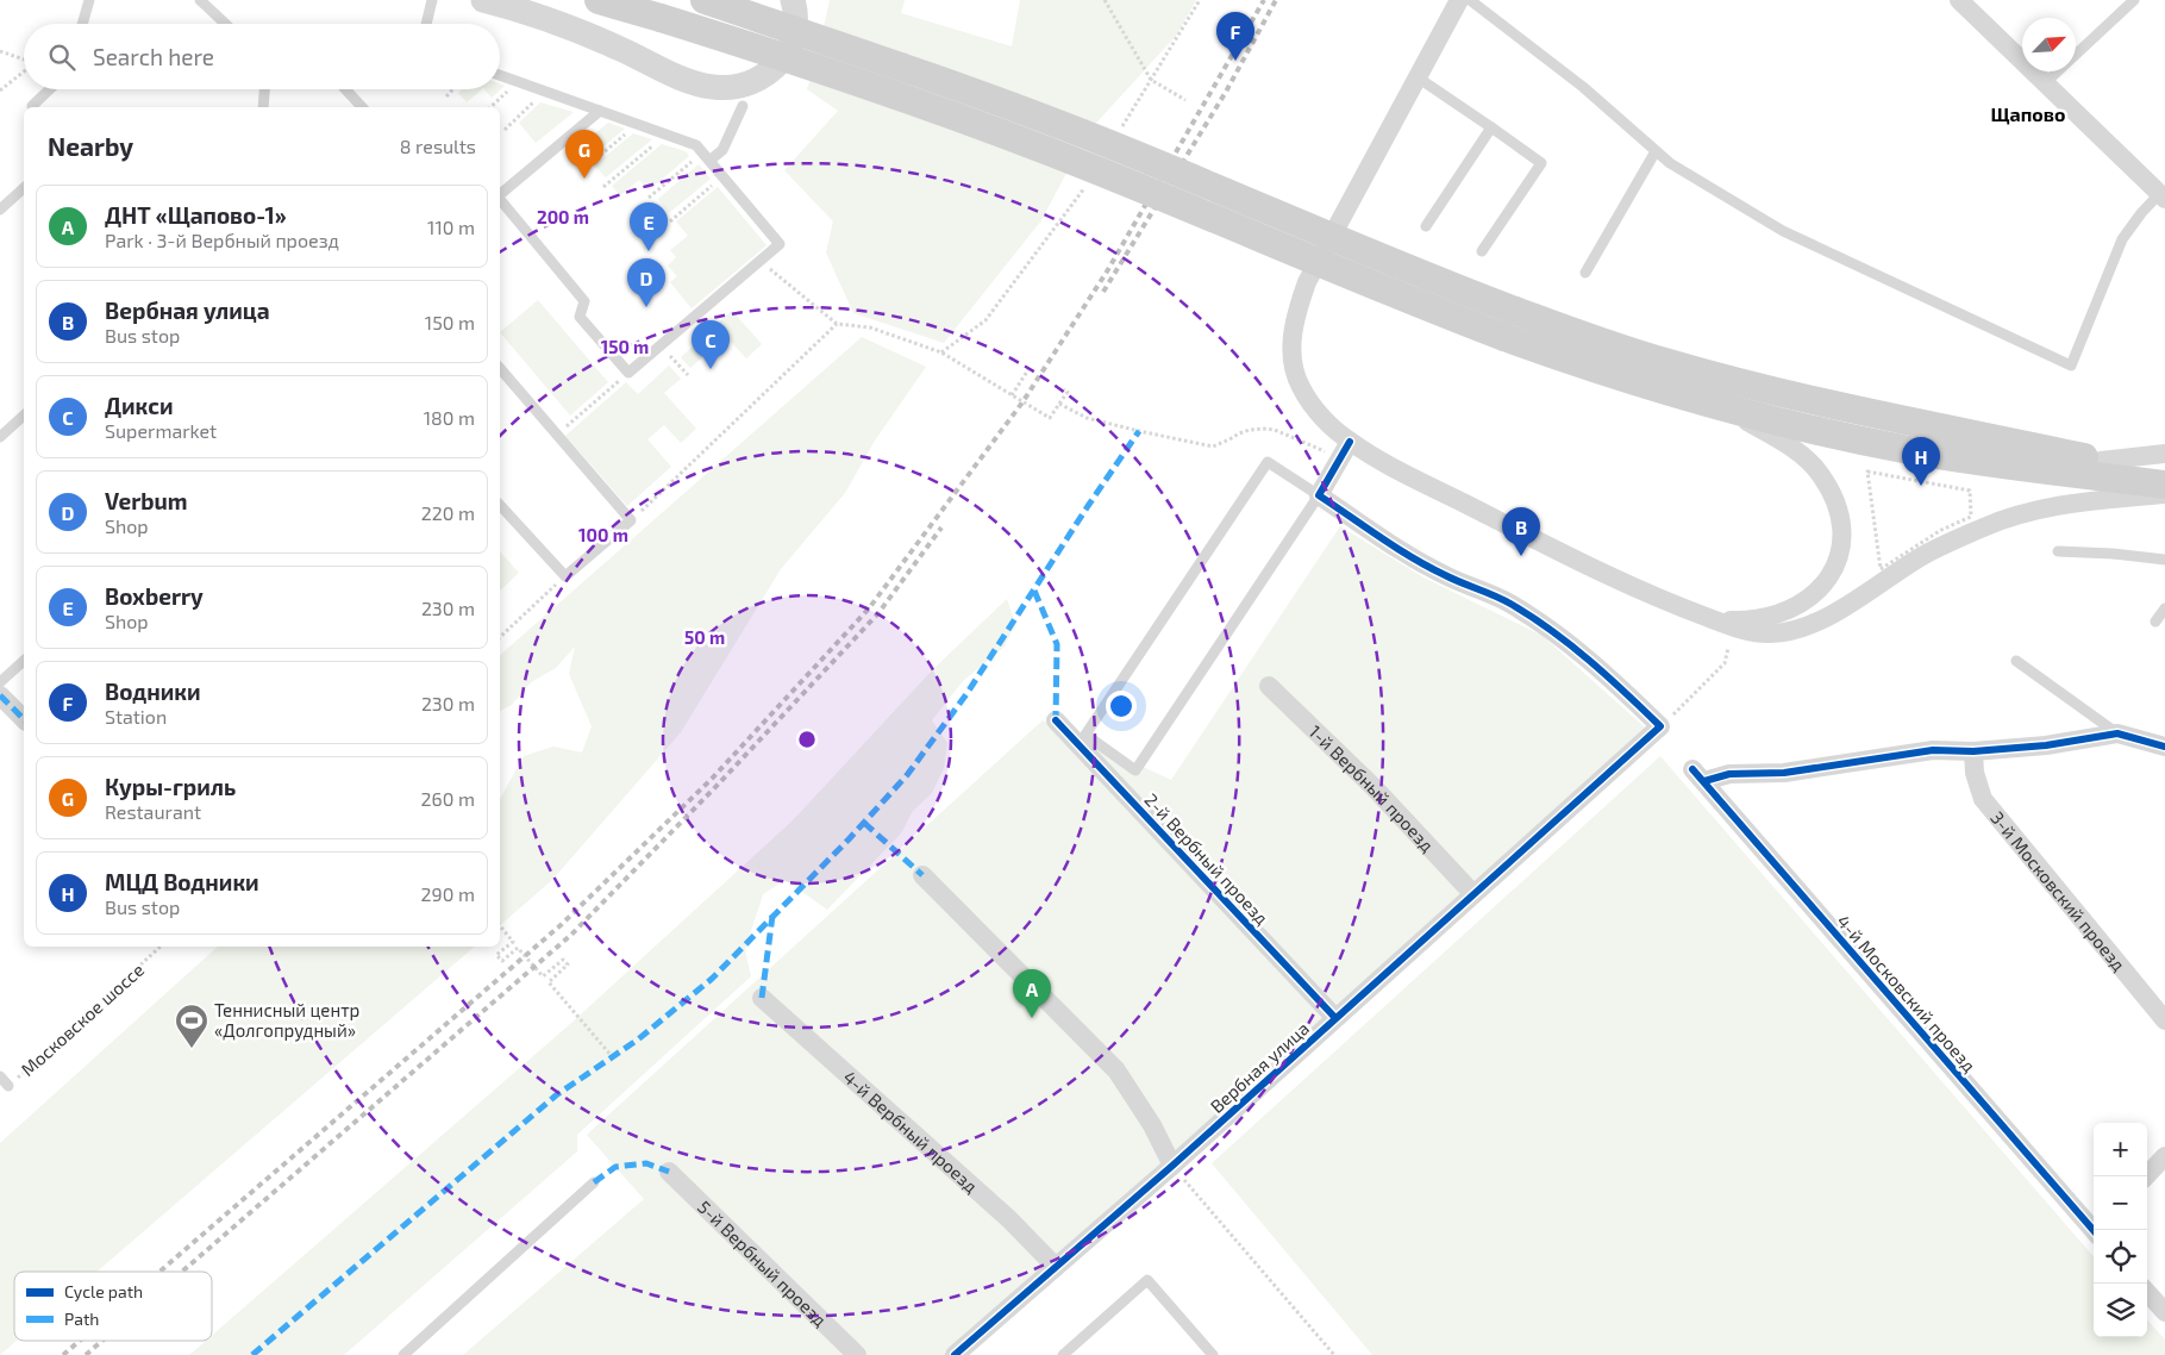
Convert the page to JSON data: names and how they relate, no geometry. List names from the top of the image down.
{
  "streets": {
    "street": [
      "1-й Вербный проезд",
      "2-й Вербный проезд",
      "3-й Московский проезд",
      "4-й Московский проезд",
      "Вербная улица",
      "4-й Вербный проезд",
      "5-й Вербный проезд"
    ],
    "path": ["Московское шоссе"]
  },
  "crossings": [
    ["1-й Вербный проезд", "Вербная улица"],
    ["2-й Вербный проезд", "Вербная улица"],
    ["3-й Московский проезд", "4-й Московский проезд"],
    ["Вербная улица", "4-й Вербный проезд"]
  ],
  "districts": ["Щапово"],
  "places": {
    "sports": ["Теннисный центр «Долгопрудный»"]
  },
  "legend": ["Cycle path", "Path"],
  "north": "top right",
  "page": {
    "pins": [
      "F",
      "G",
      "E",
      "D",
      "C",
      "H",
      "B",
      "A"
    ],
    "search": "Search here",
    "heading": ["Nearby", "8 results"],
    "list": [
      {
        "mark": "A",
        "name": "ДНТ «Щапово-1»",
        "note": "Park · 3-й Вербный проезд",
        "value": "110 m"
      },
      {
        "mark": "B",
        "name": "Вербная улица",
        "note": "Bus stop",
        "value": "150 m"
      },
      {
        "mark": "C",
        "name": "Дикси",
        "note": "Supermarket",
        "value": "180 m"
      },
      {
        "mark": "D",
        "name": "Verbum",
        "note": "Shop",
        "value": "220 m"
      },
      {
        "mark": "E",
        "name": "Boxberry",
        "note": "Shop",
        "value": "230 m"
      },
      {
        "mark": "F",
        "name": "Водники",
        "note": "Station",
        "value": "230 m"
      },
      {
        "mark": "G",
        "name": "Куры-гриль",
        "note": "Restaurant",
        "value": "260 m"
      },
      {
        "mark": "H",
        "name": "МЦД Водники",
        "note": "Bus stop",
        "value": "290 m"
      }
    ],
    "map_buttons": ["+", "−"]
  },
  "rings": [
    "200 m",
    "150 m",
    "100 m",
    "50 m"
  ]
}
